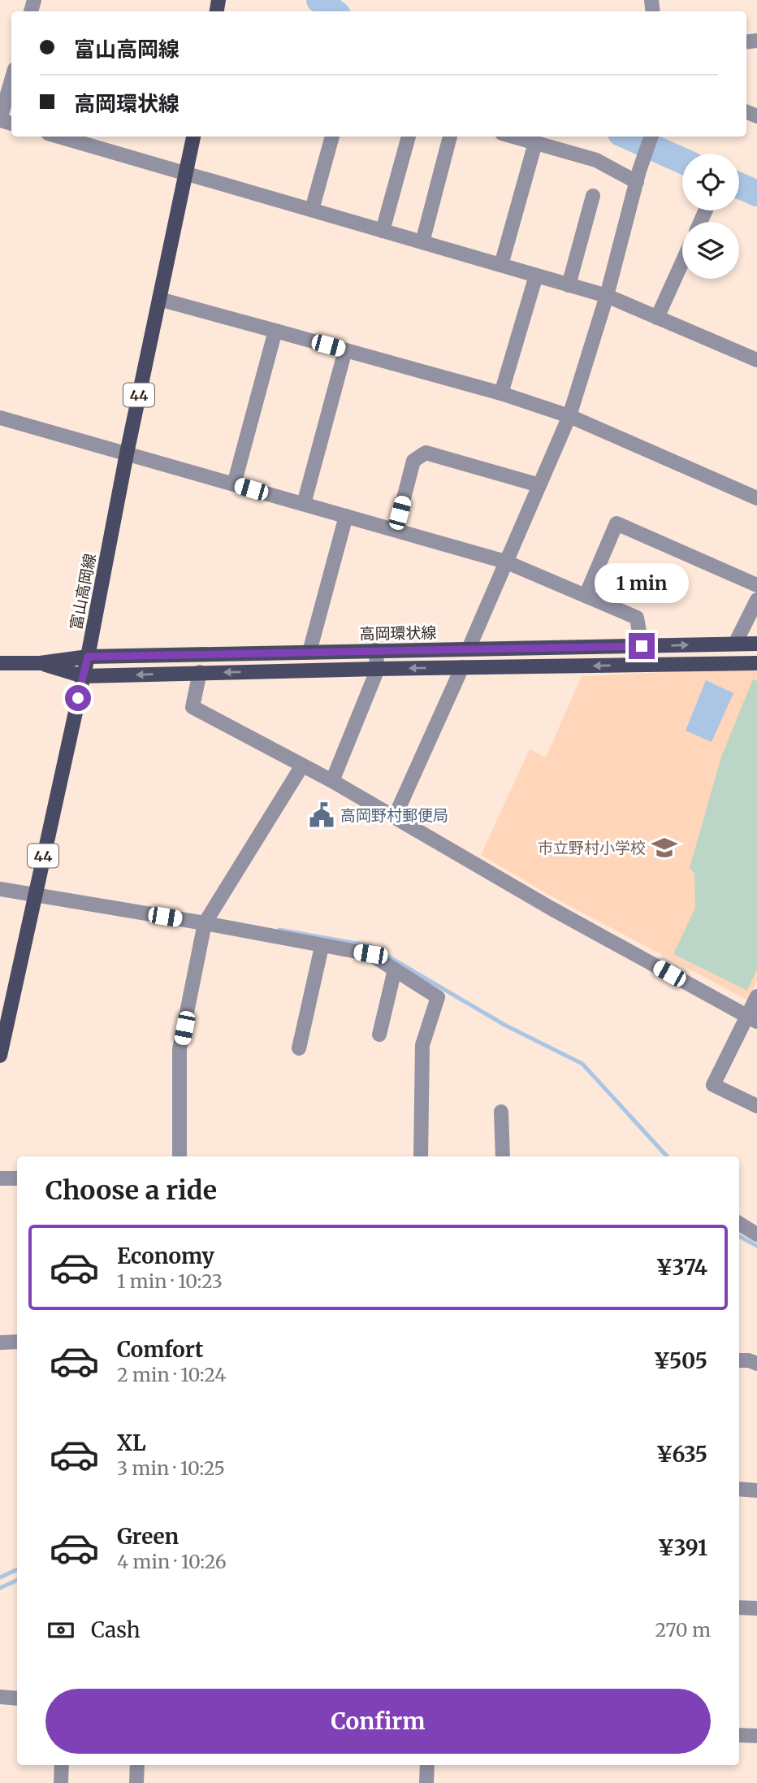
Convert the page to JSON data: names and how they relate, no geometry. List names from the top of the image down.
{
  "streets": {
    "main road": ["44", "富山高岡線", "高岡環状線"]
  },
  "crossings": [
    ["富山高岡線", "高岡環状線"]
  ],
  "places": {
    "public building": ["高岡野村郵便局"],
    "school or university": ["市立野村小学校"]
  },
  "page": {
    "banner": ["富山高岡線", "高岡環状線"],
    "bubble": "1 min",
    "heading": "Choose a ride",
    "list": [
      {
        "name": "Economy",
        "note": "1 min · 10:23",
        "value": "¥374"
      },
      {
        "name": "Comfort",
        "note": "2 min · 10:24",
        "value": "¥505"
      },
      {
        "name": "XL",
        "note": "3 min · 10:25",
        "value": "¥635"
      },
      {
        "name": "Green",
        "note": "4 min · 10:26",
        "value": "¥391"
      }
    ],
    "pay": ["Cash", "270 m"],
    "buttons": "Confirm"
  }
}
